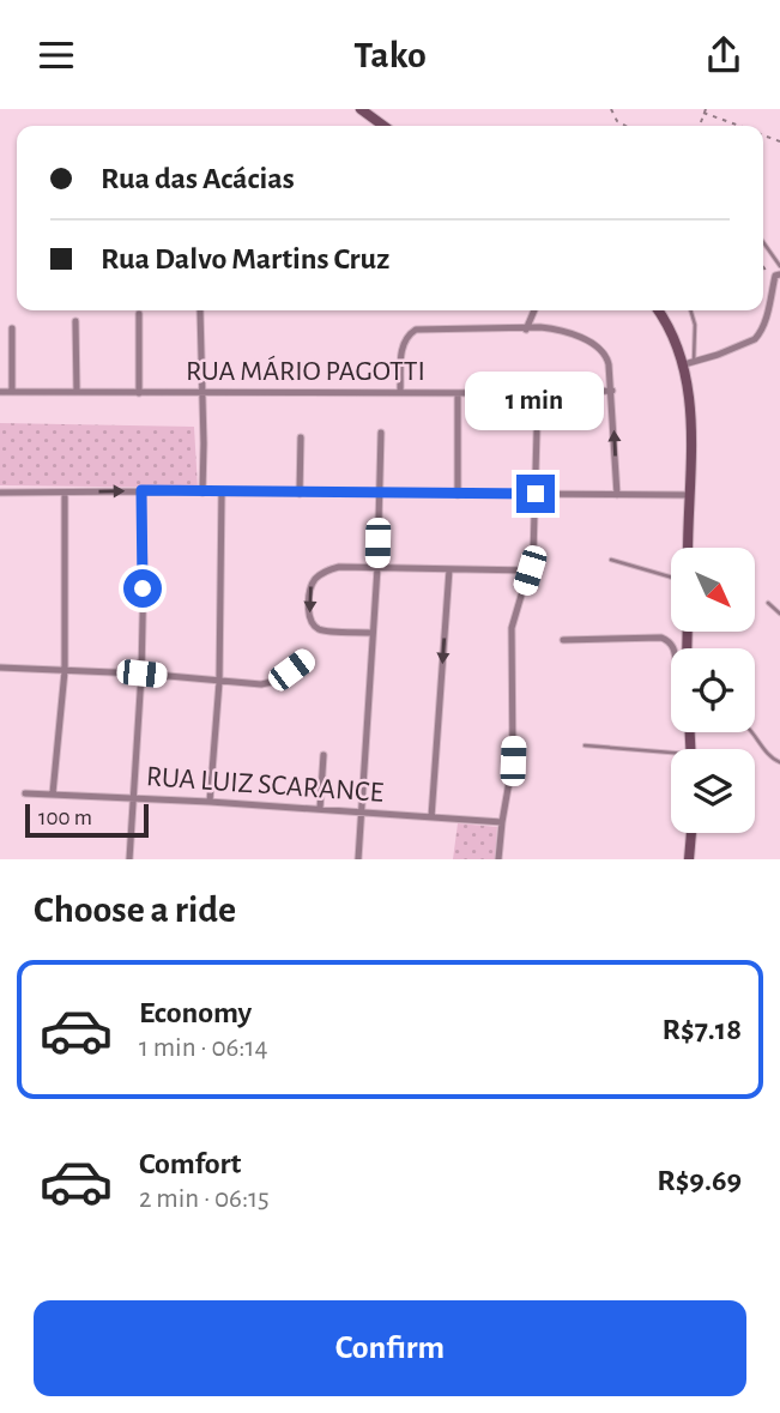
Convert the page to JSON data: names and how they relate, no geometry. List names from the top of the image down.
{
  "streets": {
    "street": ["RUA MÁRIO PAGOTTI", "RUA LUIZ SCARANCE"]
  },
  "scale_bar": "100 m",
  "north": "bottom right",
  "page": {
    "header": "Tako",
    "banner": ["Rua das Acácias", "Rua Dalvo Martins Cruz"],
    "bubble": "1 min",
    "scale": "100 m",
    "heading": "Choose a ride",
    "list": [
      {
        "name": "Economy",
        "note": "1 min · 06:14",
        "value": "R$7.18"
      },
      {
        "name": "Comfort",
        "note": "2 min · 06:15",
        "value": "R$9.69"
      }
    ],
    "buttons": "Confirm"
  }
}
